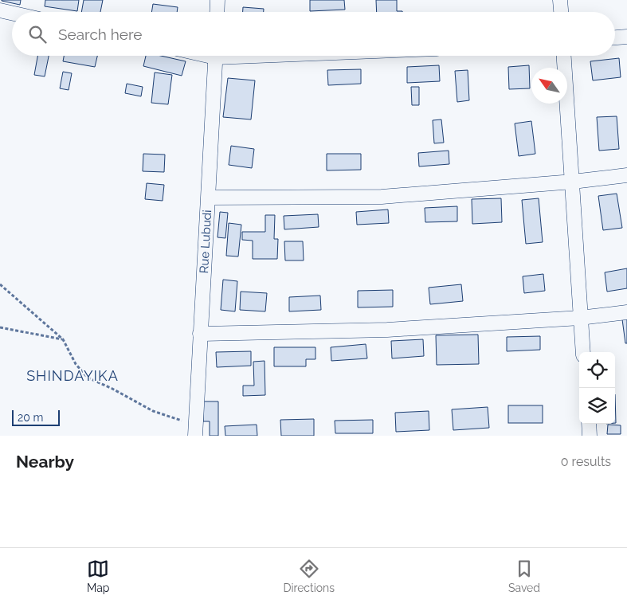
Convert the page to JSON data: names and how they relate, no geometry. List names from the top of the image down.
{
  "streets": {
    "street": ["Rue Lubudi"]
  },
  "districts": ["SHINDAYIKA"],
  "scale_bar": "20 m",
  "north": "top left",
  "page": {
    "search": "Search here",
    "scale": "20 m",
    "heading": ["Nearby", "0 results"],
    "nav": ["Map", "Directions", "Saved"]
  }
}
